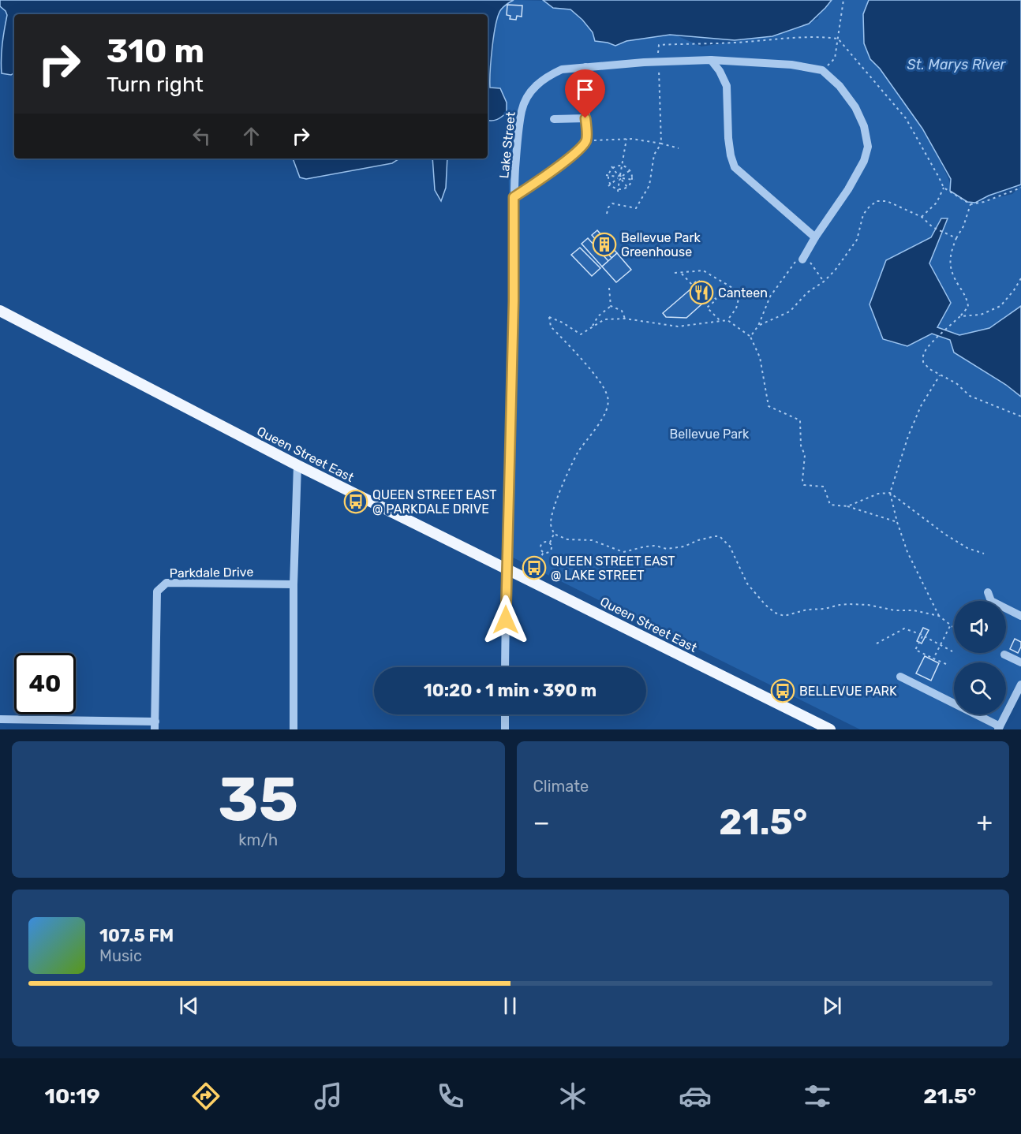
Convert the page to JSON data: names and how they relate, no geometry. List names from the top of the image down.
{
  "streets": {
    "main road": ["Queen Street East"],
    "street": ["Lake Street", "Parkdale Drive"]
  },
  "crossings": [
    ["Lake Street", "Queen Street East"]
  ],
  "water": ["St. Marys River"],
  "parks": ["Bellevue Park"],
  "places": {
    "building": ["Bellevue Park Greenhouse"],
    "restaurant": ["Canteen"],
    "bus stop": ["QUEEN STREET EAST @ PARKDALE DRIVE", "QUEEN STREET EAST @ LAKE STREET", "BELLEVUE PARK"]
  },
  "page": {
    "turn": ["310 m", "Turn right"],
    "limit": "40",
    "trip": "10:20 · 1 min · 390 m",
    "tile": [
      ["35", "km/h"],
      "Climate"
    ],
    "heat": ["−", "21.5°", "+"],
    "song": ["107.5 FM", "Music"],
    "tabs": ["10:19", "21.5°"]
  }
}
